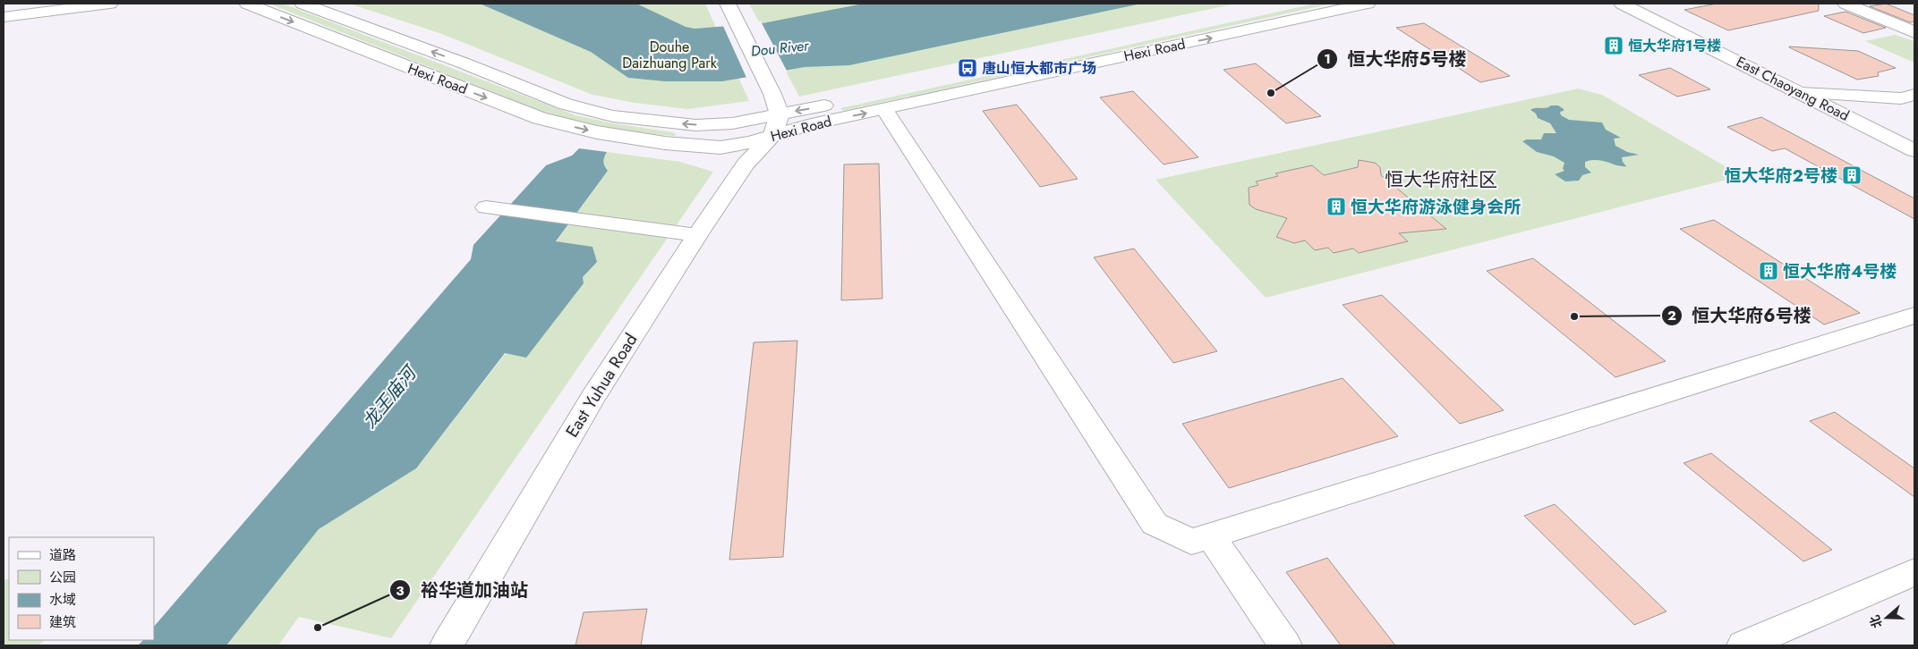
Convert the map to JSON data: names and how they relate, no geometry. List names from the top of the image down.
{
  "streets": {
    "street": ["Hexi Road", "East Chaoyang Road", "East Yuhua Road"]
  },
  "crossings": [
    ["Hexi Road", "East Yuhua Road"]
  ],
  "districts": ["恒大华府社区"],
  "water": ["Dou River", "龙王庙河"],
  "parks": ["Douhe Daizhuang Park"],
  "places": {
    "building": [
      "恒大华府1号楼",
      "恒大华府2号楼",
      "恒大华府游泳健身会所",
      "恒大华府4号楼"
    ],
    "bus stop": ["唐山恒大都市广场"],
    "other": ["恒大华府5号楼", "恒大华府6号楼", "裕华道加油站"]
  },
  "legend": [
    "道路",
    "公园",
    "水域",
    "建筑"
  ],
  "north": "left"
}
